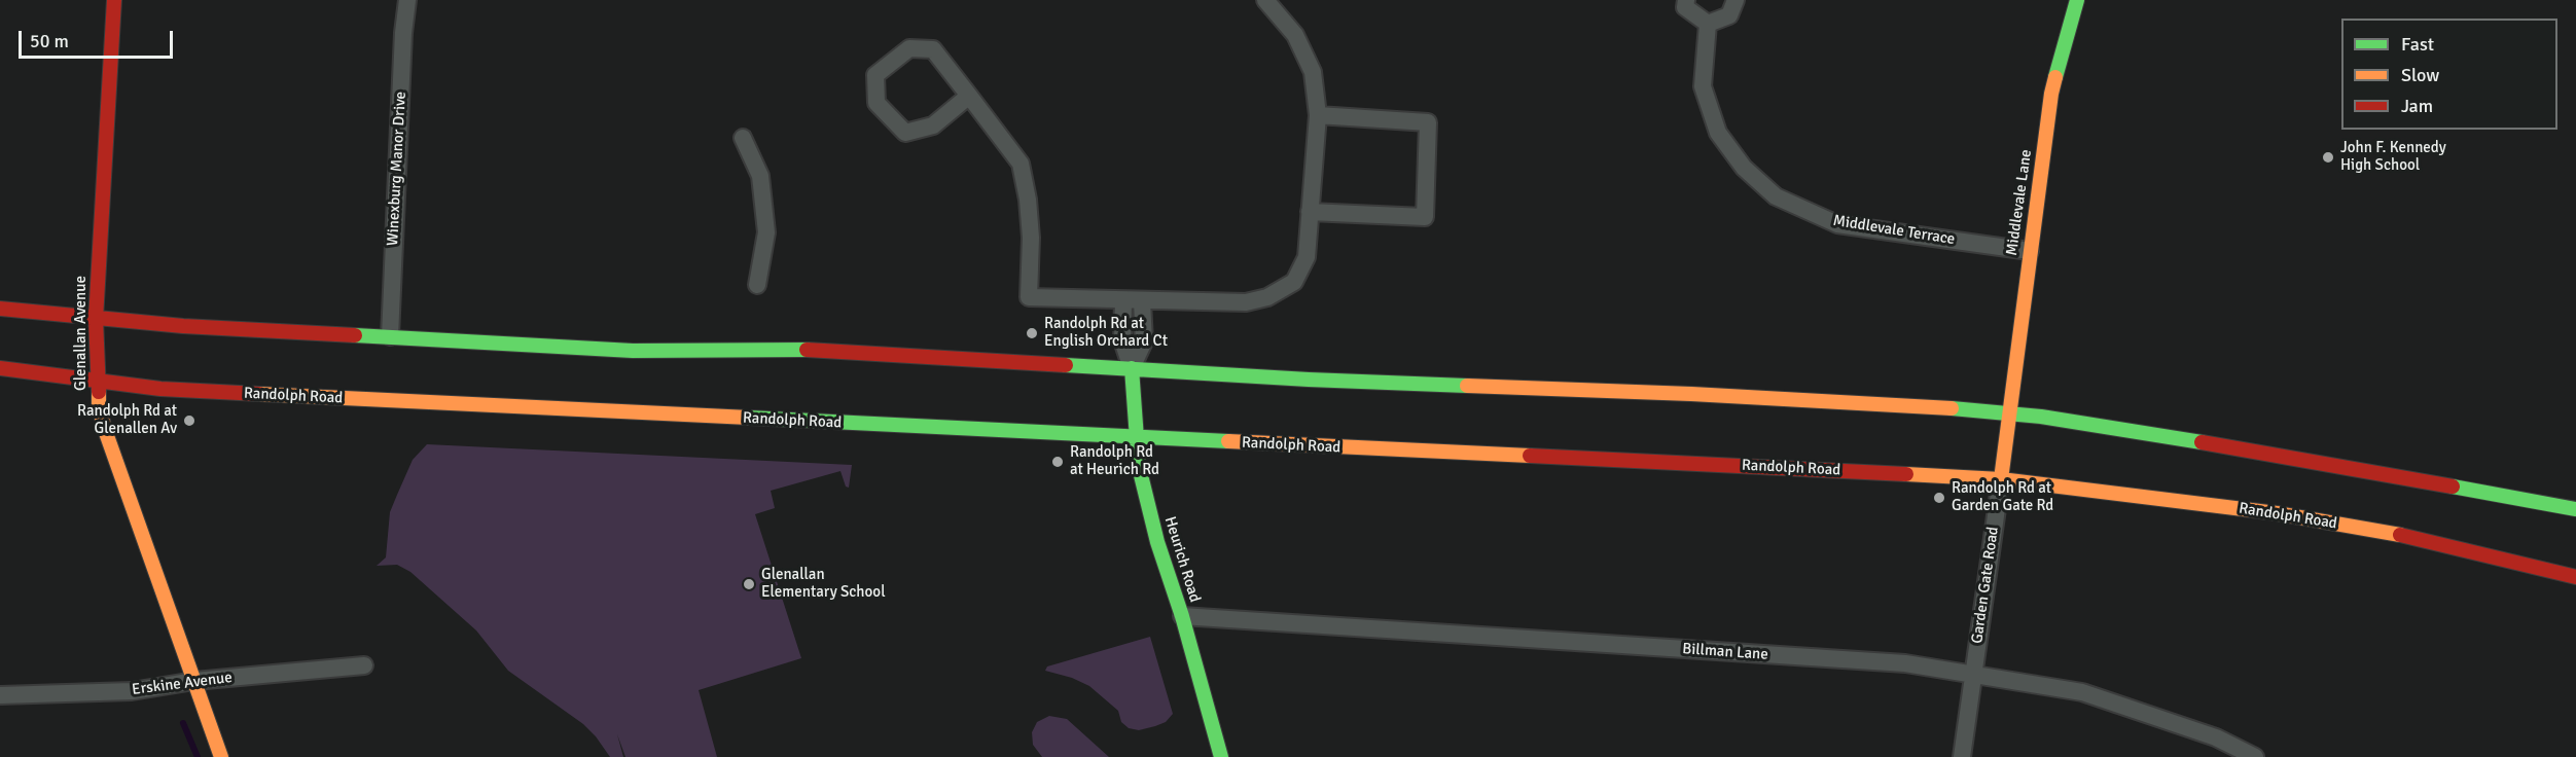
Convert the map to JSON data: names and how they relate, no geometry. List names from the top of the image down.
{
  "streets": {
    "main road": [
      "Middlevale Lane",
      "Glenallan Avenue",
      "Randolph Road",
      "Heurich Road",
      "Garden Gate Road"
    ],
    "street": [
      "Winexburg Manor Drive",
      "Middlevale Terrace",
      "Billman Lane",
      "Erskine Avenue"
    ]
  },
  "crossings": [
    ["Middlevale Lane", "Middlevale Terrace"],
    ["Middlevale Lane", "Garden Gate Road"],
    ["Glenallan Avenue", "Randolph Road"],
    ["Glenallan Avenue", "Erskine Avenue"],
    ["Randolph Road", "Heurich Road"],
    ["Randolph Road", "Garden Gate Road"],
    ["Heurich Road", "Billman Lane"],
    ["Garden Gate Road", "Billman Lane"]
  ],
  "places": [
    "John F. Kennedy High School",
    "Randolph Rd at English Orchard Ct",
    "Randolph Rd at Glenallen Av",
    "Randolph Rd at Heurich Rd",
    "Randolph Rd at Garden Gate Rd",
    "Glenallan Elementary School"
  ],
  "legend": ["Fast", "Slow", "Jam"],
  "scale_bar": "50 m"
}
